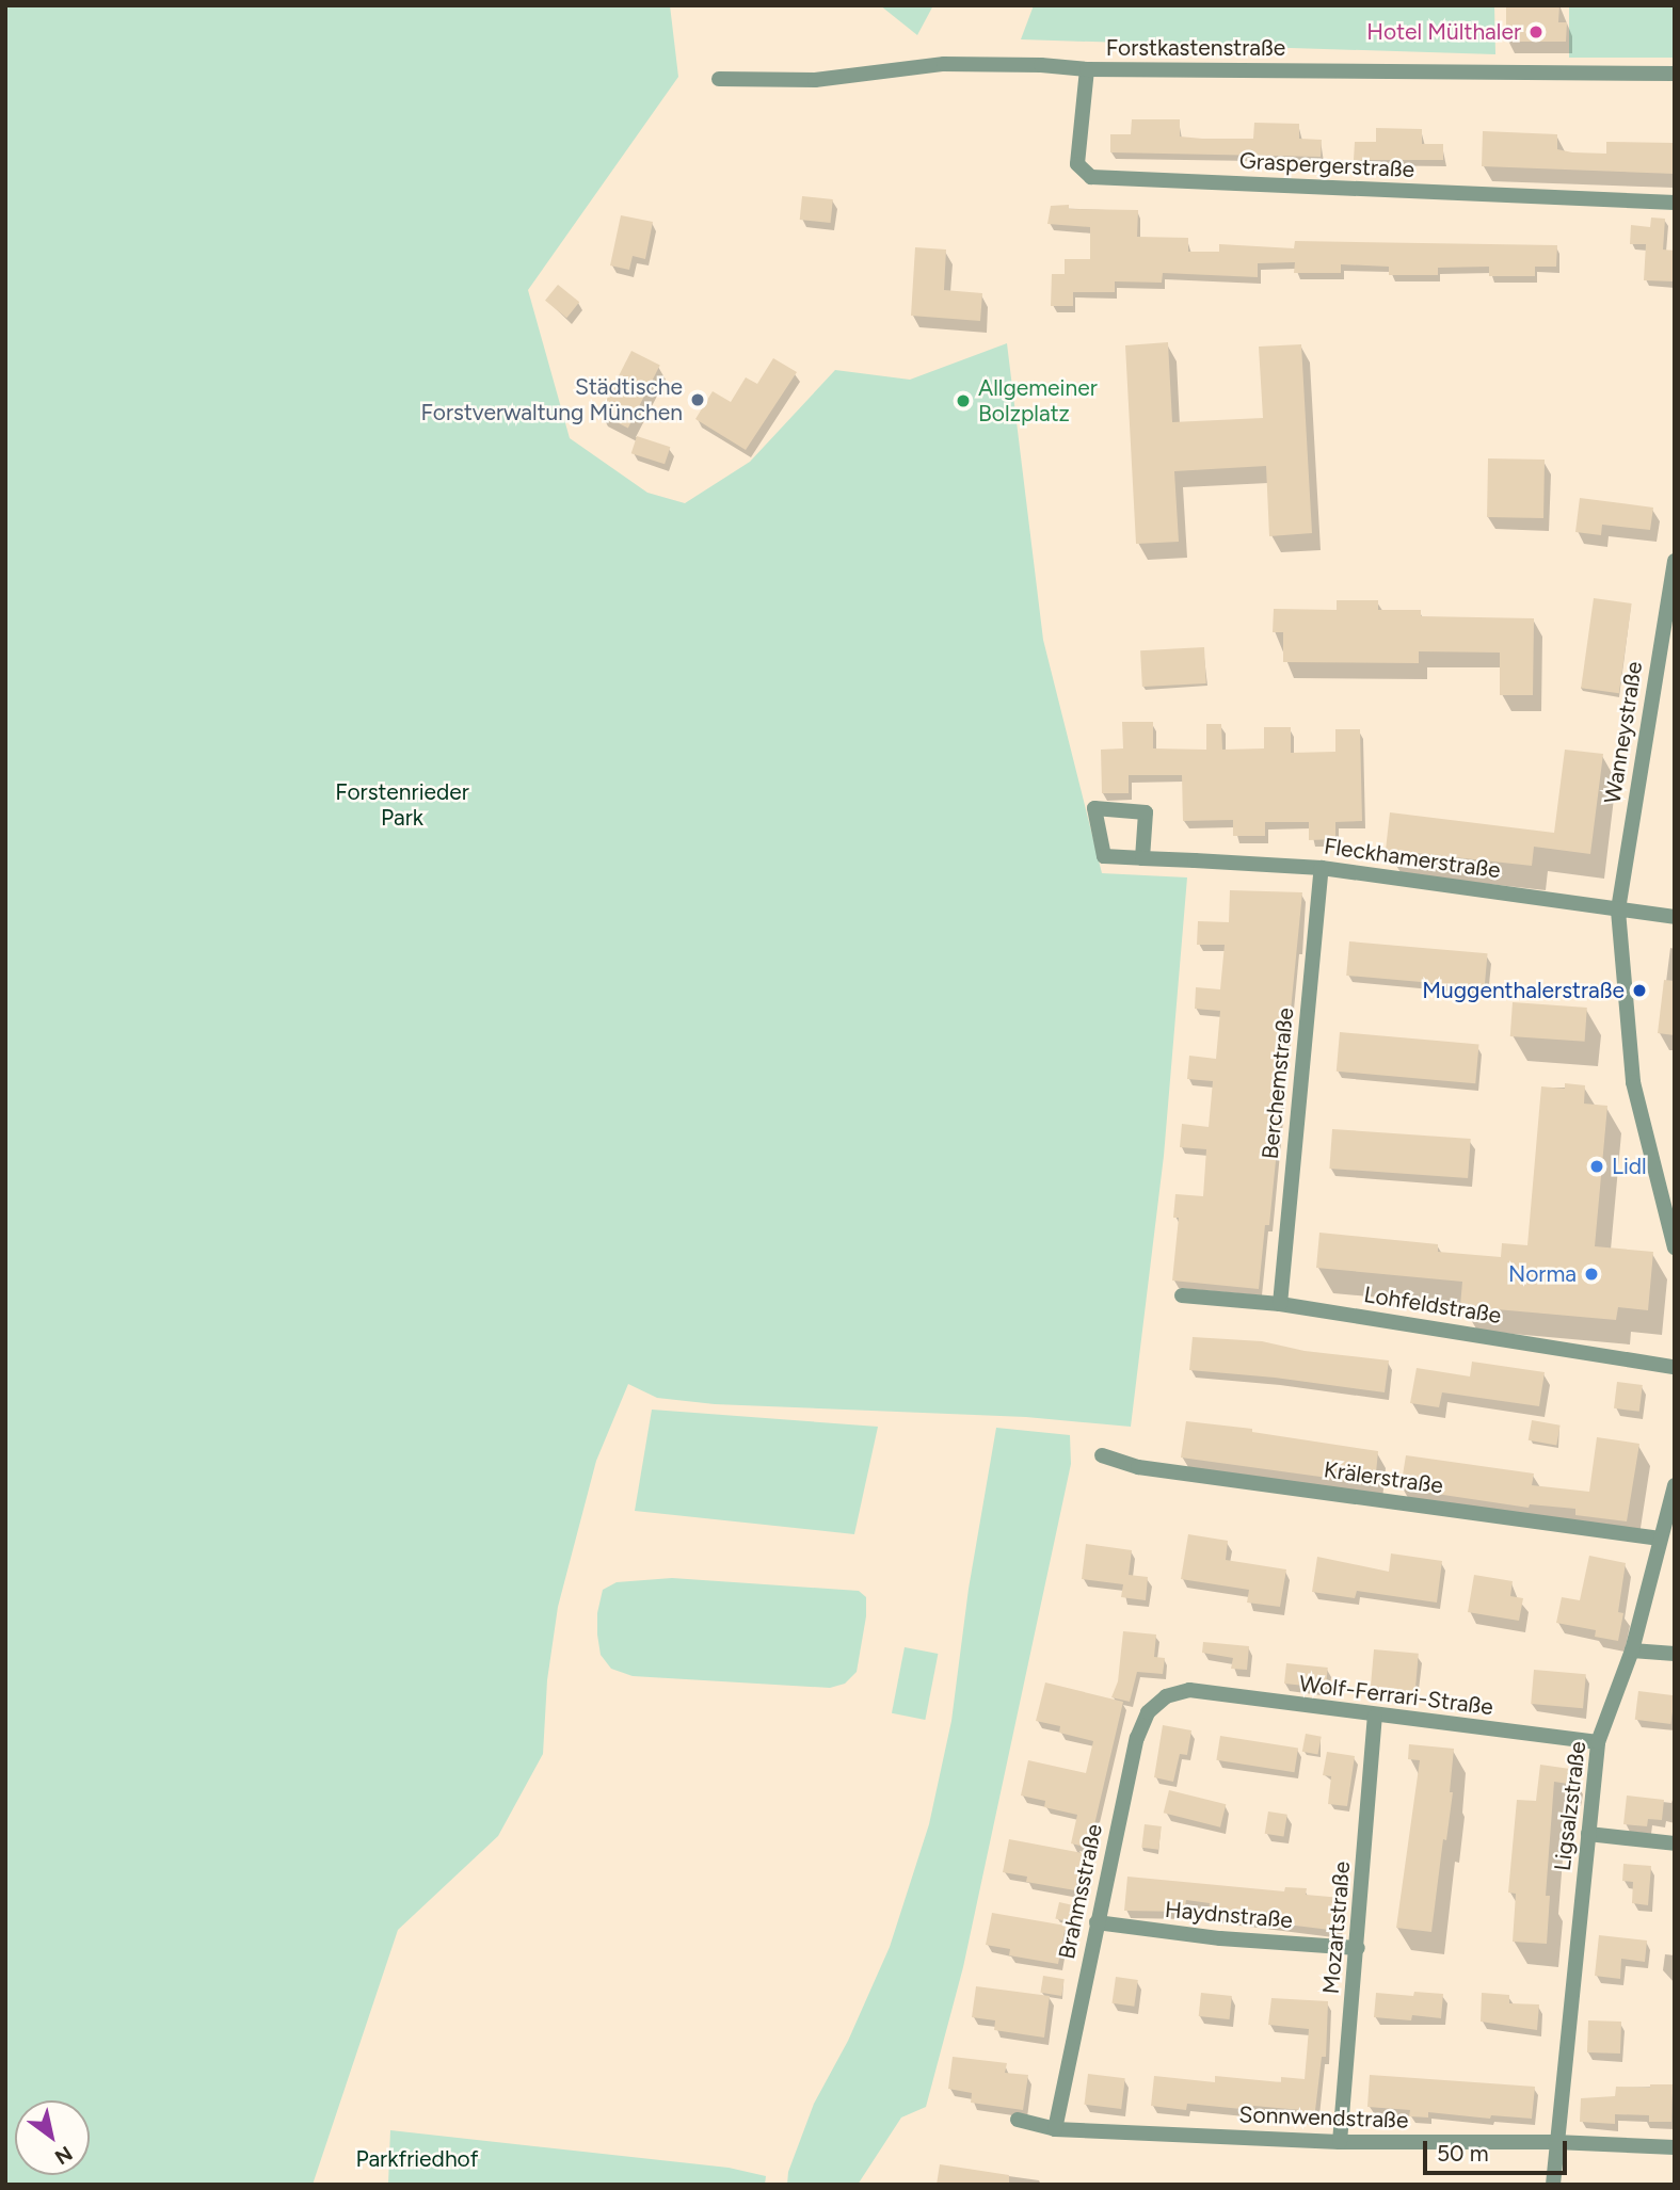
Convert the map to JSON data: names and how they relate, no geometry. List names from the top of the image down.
{
  "streets": {
    "street": [
      "Forstkastenstraße",
      "Graspergerstraße",
      "Wanneystraße",
      "Fleckhamerstraße",
      "Berchemstraße",
      "Lohfeldstraße",
      "Krälerstraße",
      "Wolf-Ferrari-Straße",
      "Ligsalzstraße",
      "Brahmsstraße",
      "Haydnstraße",
      "Mozartstraße",
      "Sonnwendstraße"
    ]
  },
  "crossings": [
    ["Forstkastenstraße", "Graspergerstraße"],
    ["Wanneystraße", "Fleckhamerstraße"],
    ["Fleckhamerstraße", "Berchemstraße"],
    ["Berchemstraße", "Lohfeldstraße"],
    ["Krälerstraße", "Ligsalzstraße"],
    ["Wolf-Ferrari-Straße", "Ligsalzstraße"],
    ["Wolf-Ferrari-Straße", "Brahmsstraße"],
    ["Wolf-Ferrari-Straße", "Mozartstraße"],
    ["Ligsalzstraße", "Sonnwendstraße"],
    ["Brahmsstraße", "Haydnstraße"],
    ["Brahmsstraße", "Sonnwendstraße"],
    ["Haydnstraße", "Mozartstraße"],
    ["Mozartstraße", "Sonnwendstraße"]
  ],
  "parks": ["Forstenrieder Park", "Parkfriedhof"],
  "places": [
    "Hotel Mülthaler",
    "Städtische Forstverwaltung München",
    "Allgemeiner Bolzplatz",
    "Muggenthalerstraße",
    "Lidl",
    "Norma"
  ],
  "scale_bar": "50 m",
  "north": "bottom right"
}
